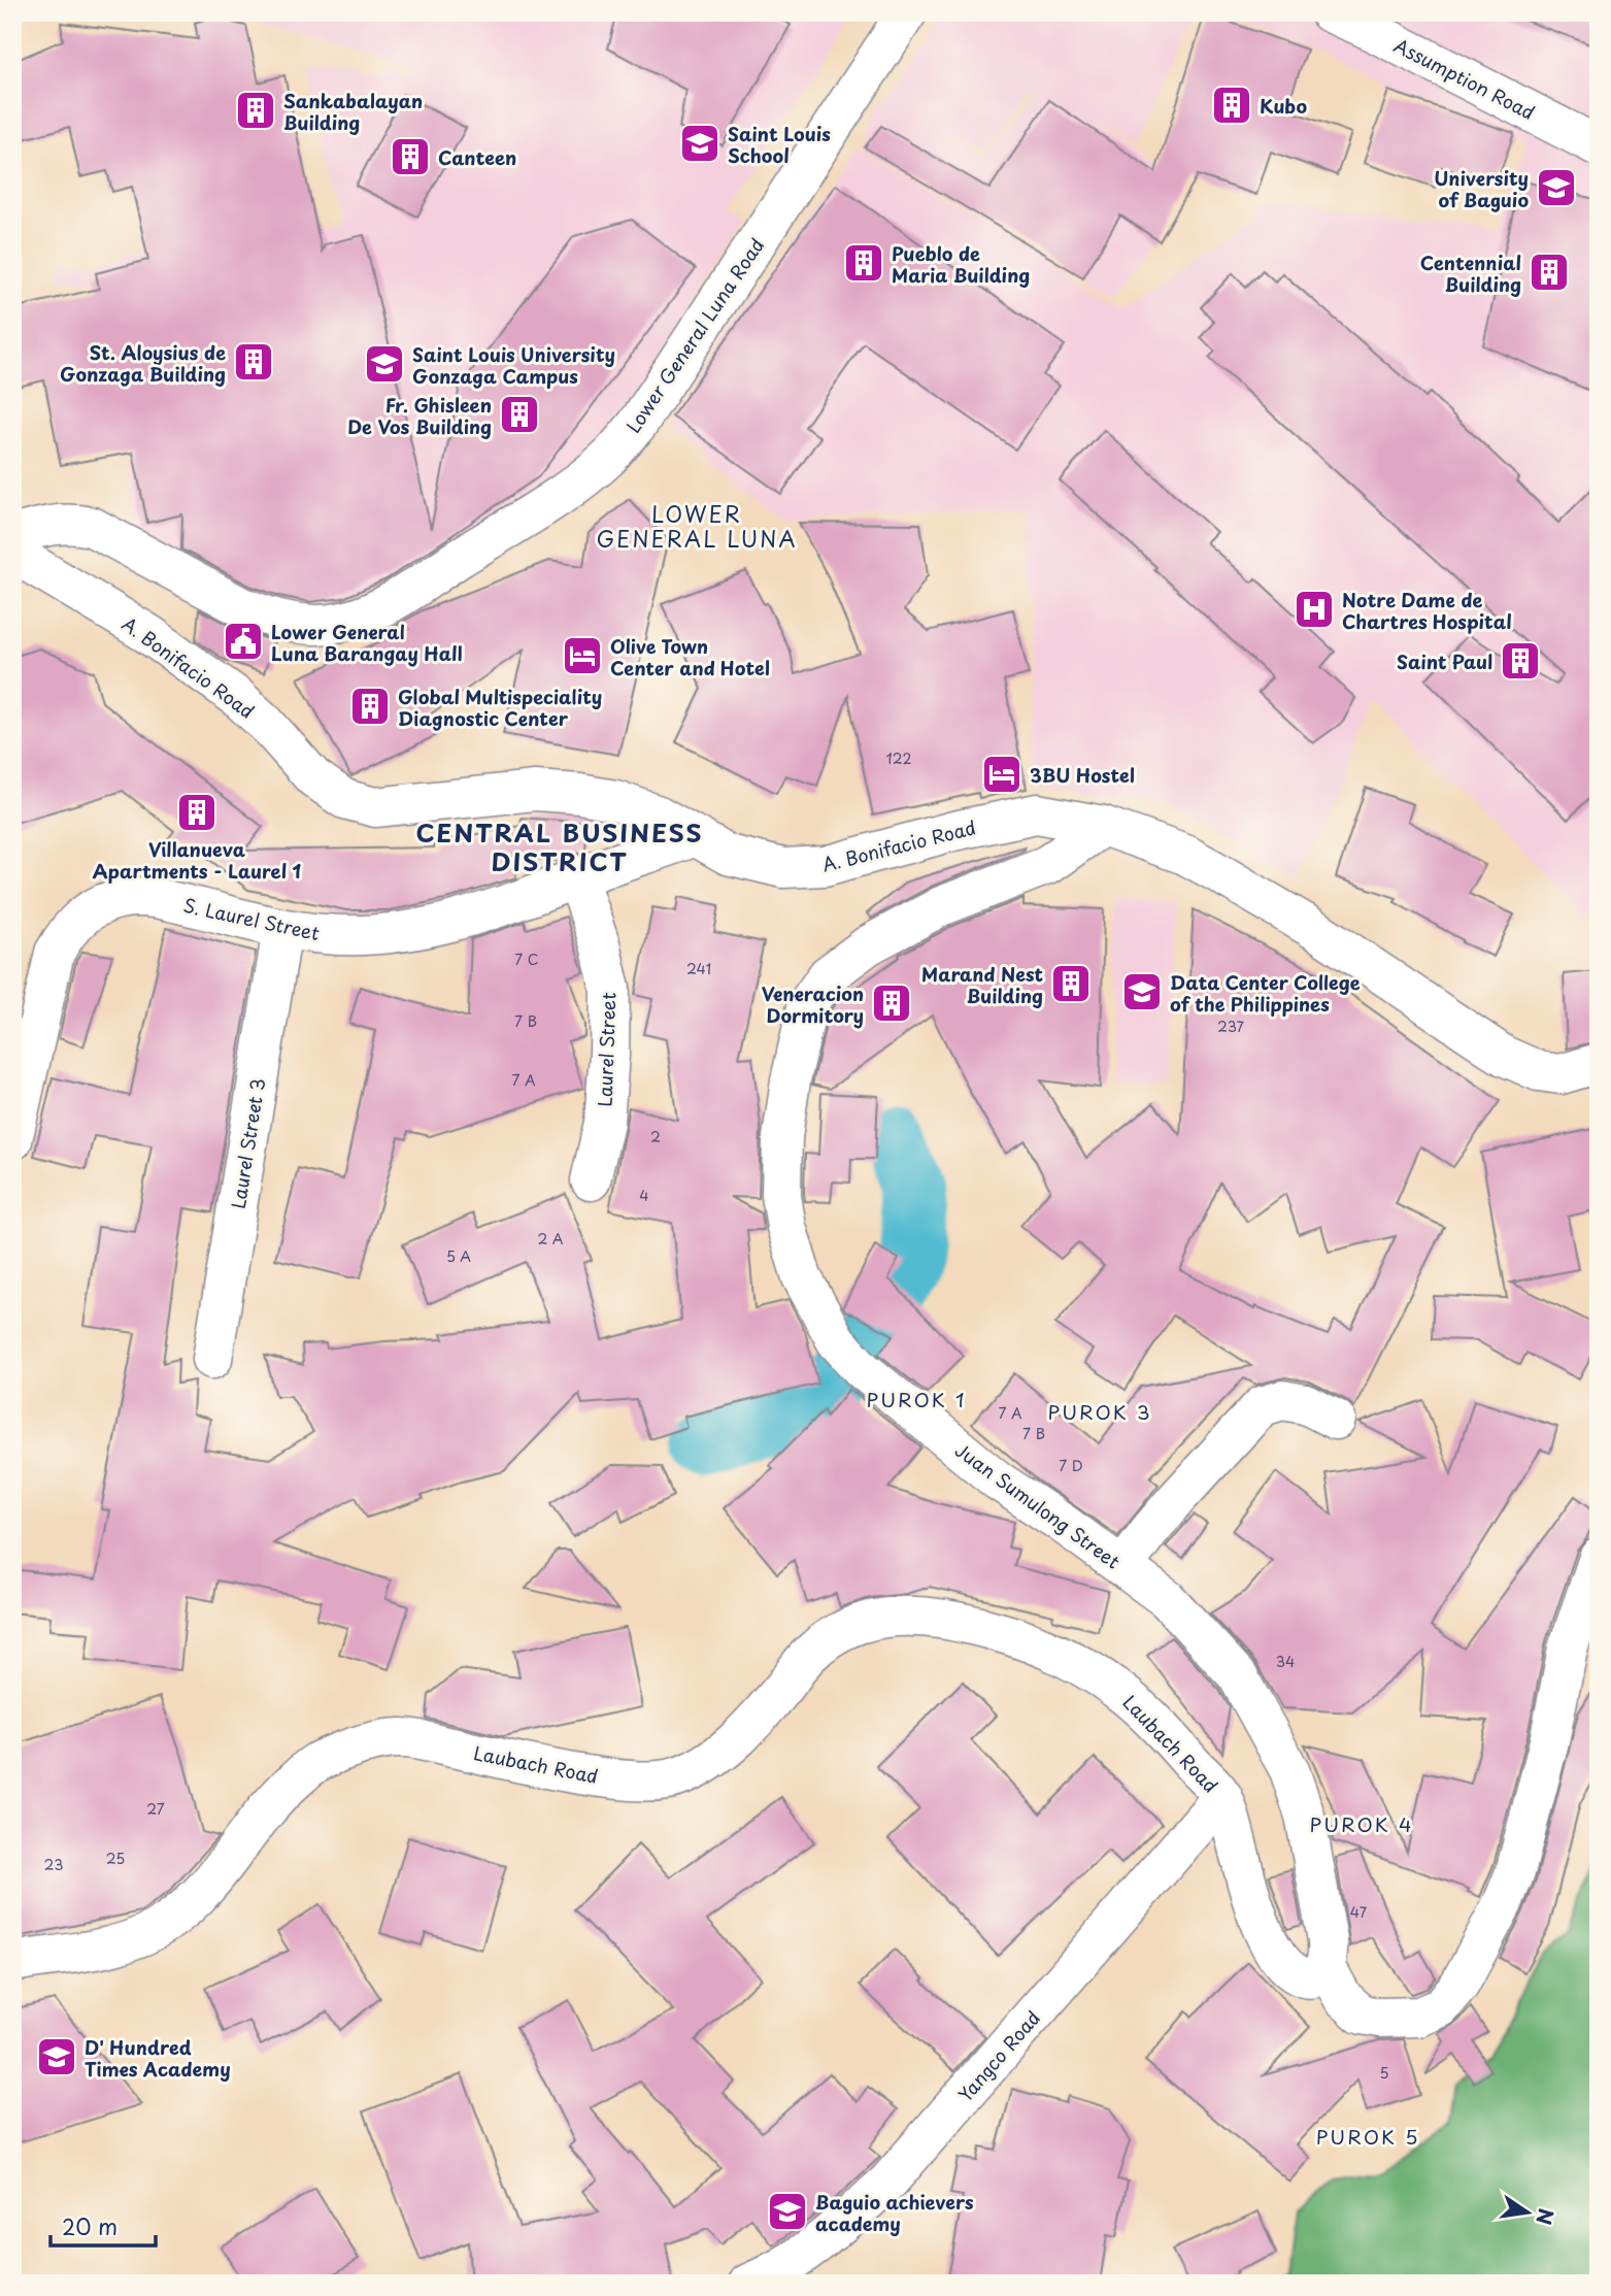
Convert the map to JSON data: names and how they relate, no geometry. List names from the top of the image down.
{
  "streets": {
    "street": [
      "Assumption Road",
      "Lower General Luna Road",
      "A. Bonifacio Road",
      "S. Laurel Street",
      "Laurel Street",
      "Laurel Street 3",
      "Juan Sumulong Street",
      "Laubach Road",
      "Yangco Road"
    ]
  },
  "crossings": [
    ["A. Bonifacio Road", "S. Laurel Street"],
    ["A. Bonifacio Road", "Juan Sumulong Street"],
    ["S. Laurel Street", "Laurel Street"],
    ["S. Laurel Street", "Laurel Street 3"],
    ["Juan Sumulong Street", "Laubach Road"],
    ["Laubach Road", "Yangco Road"]
  ],
  "districts": [
    "LOWER GENERAL LUNA",
    "CENTRAL BUSINESS DISTRICT",
    "PUROK 1",
    "PUROK 3",
    "PUROK 4",
    "PUROK 5"
  ],
  "places": {
    "building": [
      "Kubo",
      "Sankabalayan Building",
      "Canteen",
      "Pueblo de Maria Building",
      "Centennial Building",
      "St. Aloysius de Gonzaga Building",
      "Fr. Ghisleen De Vos Building",
      "Saint Paul",
      "Global Multispeciality Diagnostic Center",
      "Villanueva Apartments - Laurel 1",
      "Marand Nest Building",
      "Veneracion Dormitory"
    ],
    "school or university": [
      "Saint Louis School",
      "University of Baguio",
      "Saint Louis University Gonzaga Campus",
      "Data Center College of the Philippines",
      "D' Hundred Times Academy",
      "Baguio achievers academy"
    ],
    "hospital": ["Notre Dame de Chartres Hospital"],
    "public building": ["Lower General Luna Barangay Hall"],
    "hotel": ["Olive Town Center and Hotel", "3BU Hostel"]
  },
  "house_numbers": [
    "122",
    "7 C",
    "241",
    "7 B",
    "237",
    "7 A",
    "2",
    "4",
    "2 A",
    "5 A",
    "7 A",
    "7 B",
    "7 D",
    "34",
    "27",
    "25",
    "23",
    "47",
    "5"
  ],
  "scale_bar": "20 m",
  "north": "right"
}
